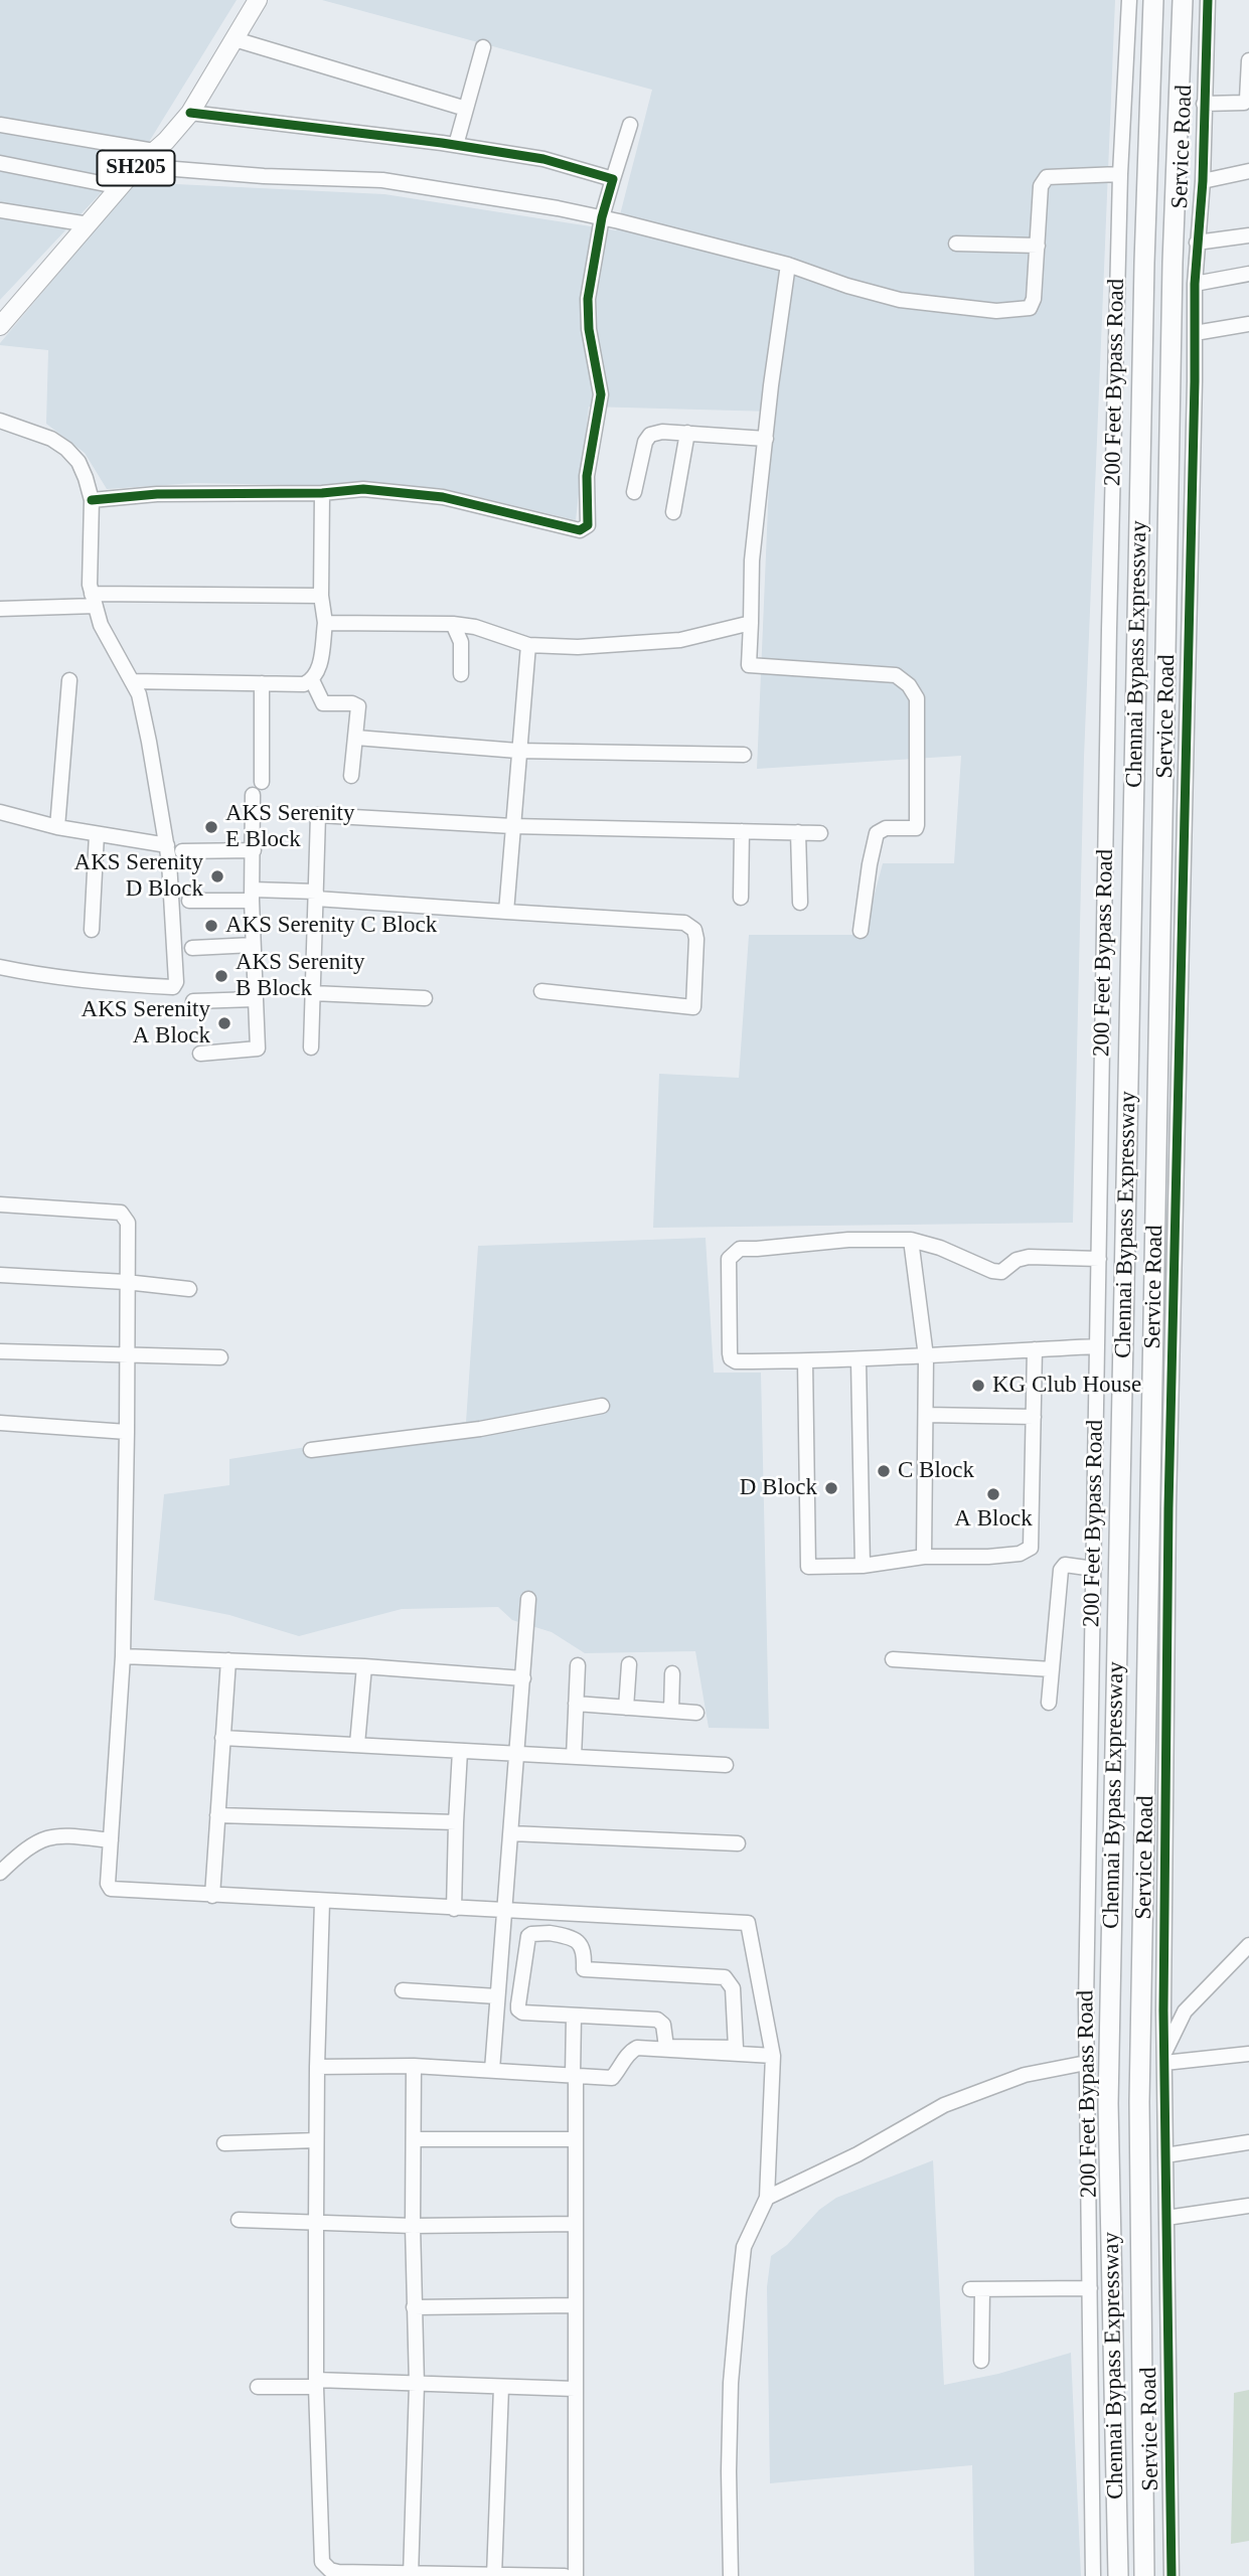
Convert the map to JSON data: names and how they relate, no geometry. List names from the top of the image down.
{
  "streets": {
    "highway": ["Chennai Bypass Expressway"],
    "main road": ["SH205"],
    "street": ["Service Road", "200 Feet Bypass Road"]
  },
  "places": [
    "AKS Serenity E Block",
    "AKS Serenity D Block",
    "AKS Serenity C Block",
    "AKS Serenity B Block",
    "AKS Serenity A Block",
    "KG Club House",
    "C Block",
    "D Block",
    "A Block"
  ]
}
